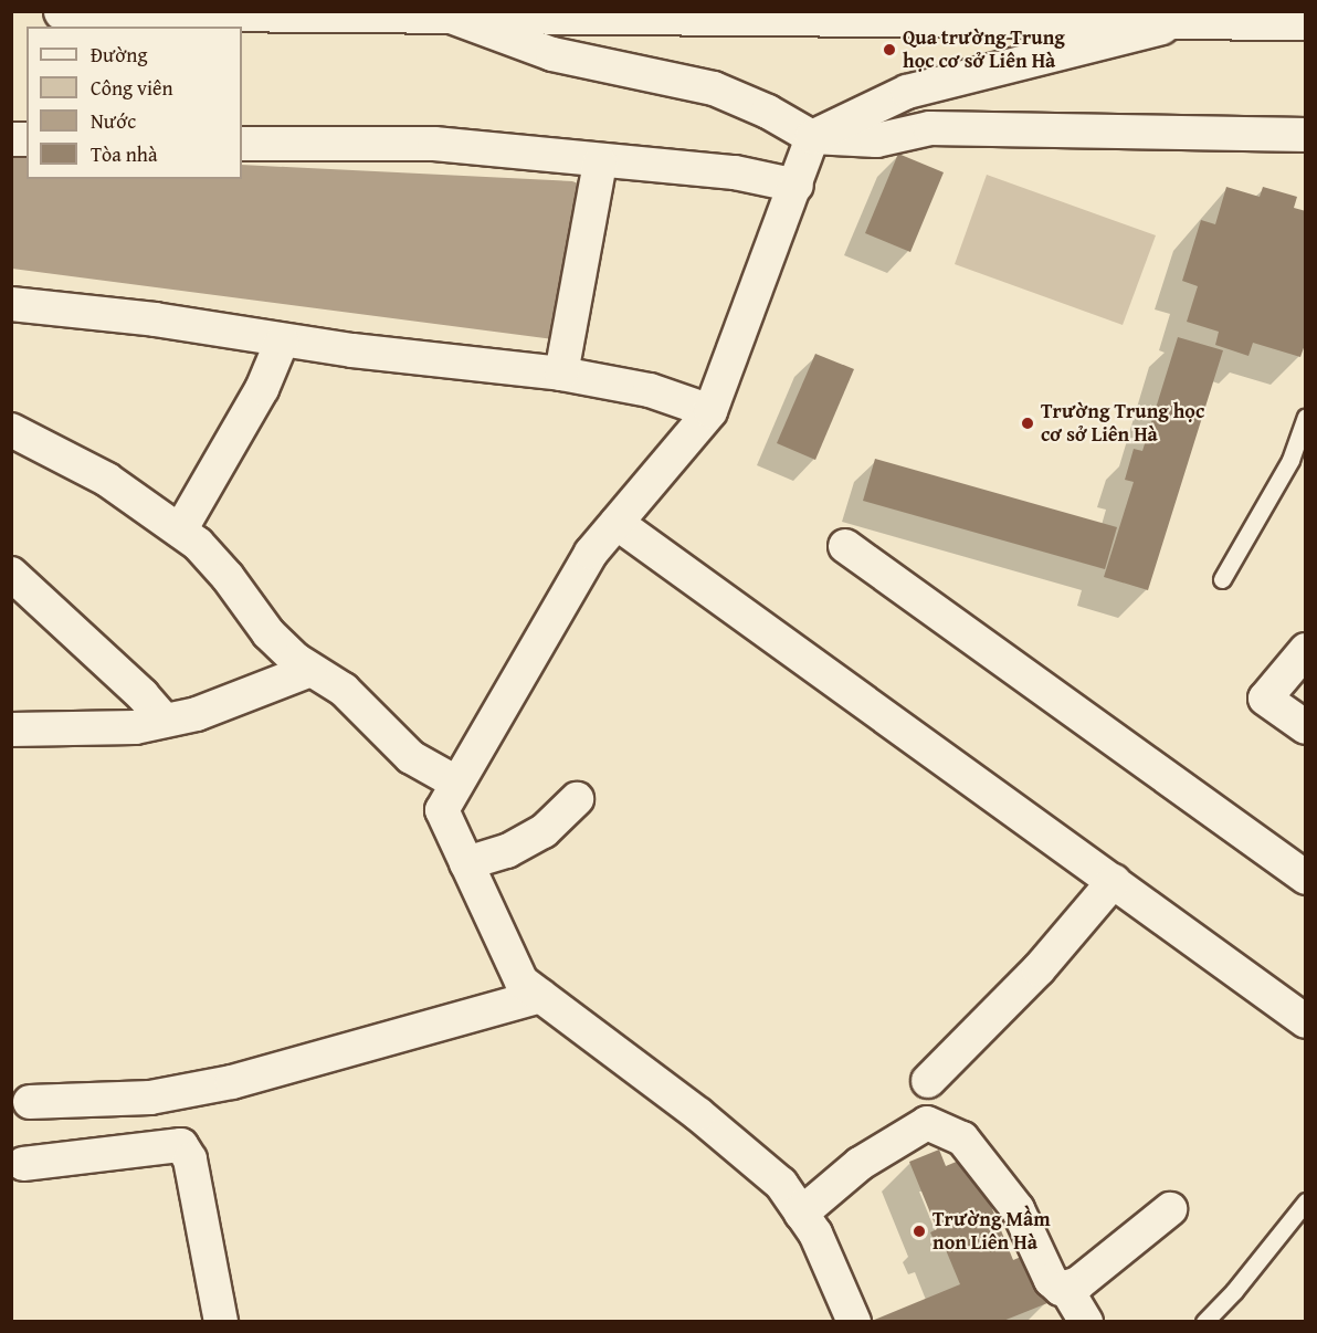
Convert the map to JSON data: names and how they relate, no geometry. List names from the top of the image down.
{
  "places": ["Qua trường Trung học cơ sở Liên Hà", "Trường Trung học cơ sở Liên Hà", "Trường Mầm non Liên Hà"],
  "legend": [
    "Đường",
    "Công viên",
    "Nước",
    "Tòa nhà"
  ]
}
